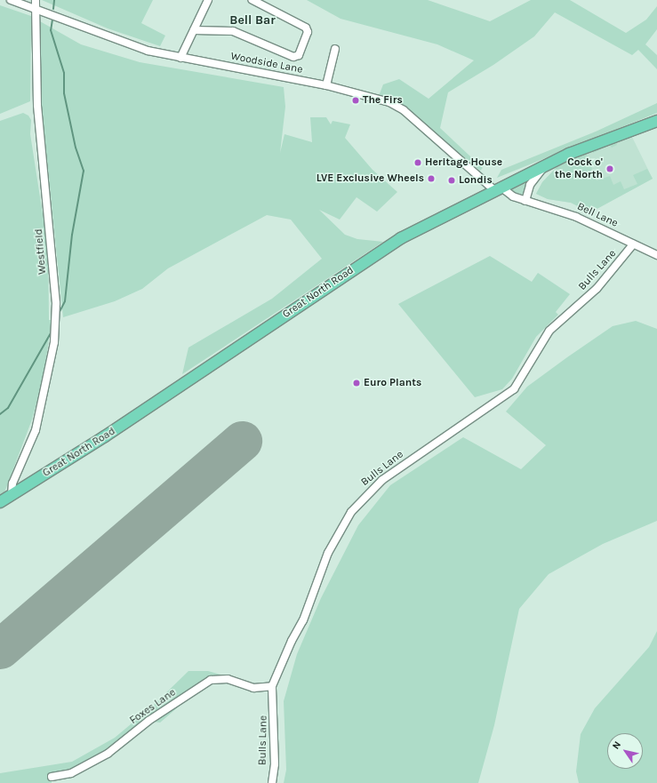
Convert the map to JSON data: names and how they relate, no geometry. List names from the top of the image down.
{
  "streets": {
    "main road": ["Great North Road"],
    "street": [
      "Woodside Lane",
      "Bell Lane",
      "Westfield",
      "Bulls Lane",
      "Foxes Lane"
    ]
  },
  "crossings": [
    ["Woodside Lane", "Bell Lane"],
    ["Woodside Lane", "Westfield"],
    ["Woodside Lane", "Great North Road"],
    ["Bell Lane", "Bulls Lane"],
    ["Bell Lane", "Great North Road"],
    ["Westfield", "Great North Road"],
    ["Bulls Lane", "Foxes Lane"]
  ],
  "districts": ["Bell Bar"],
  "places": [
    "The Firs",
    "Heritage House",
    "Cock o' the North",
    "LVE Exclusive Wheels",
    "Londis",
    "Euro Plants"
  ],
  "north": "top left"
}
